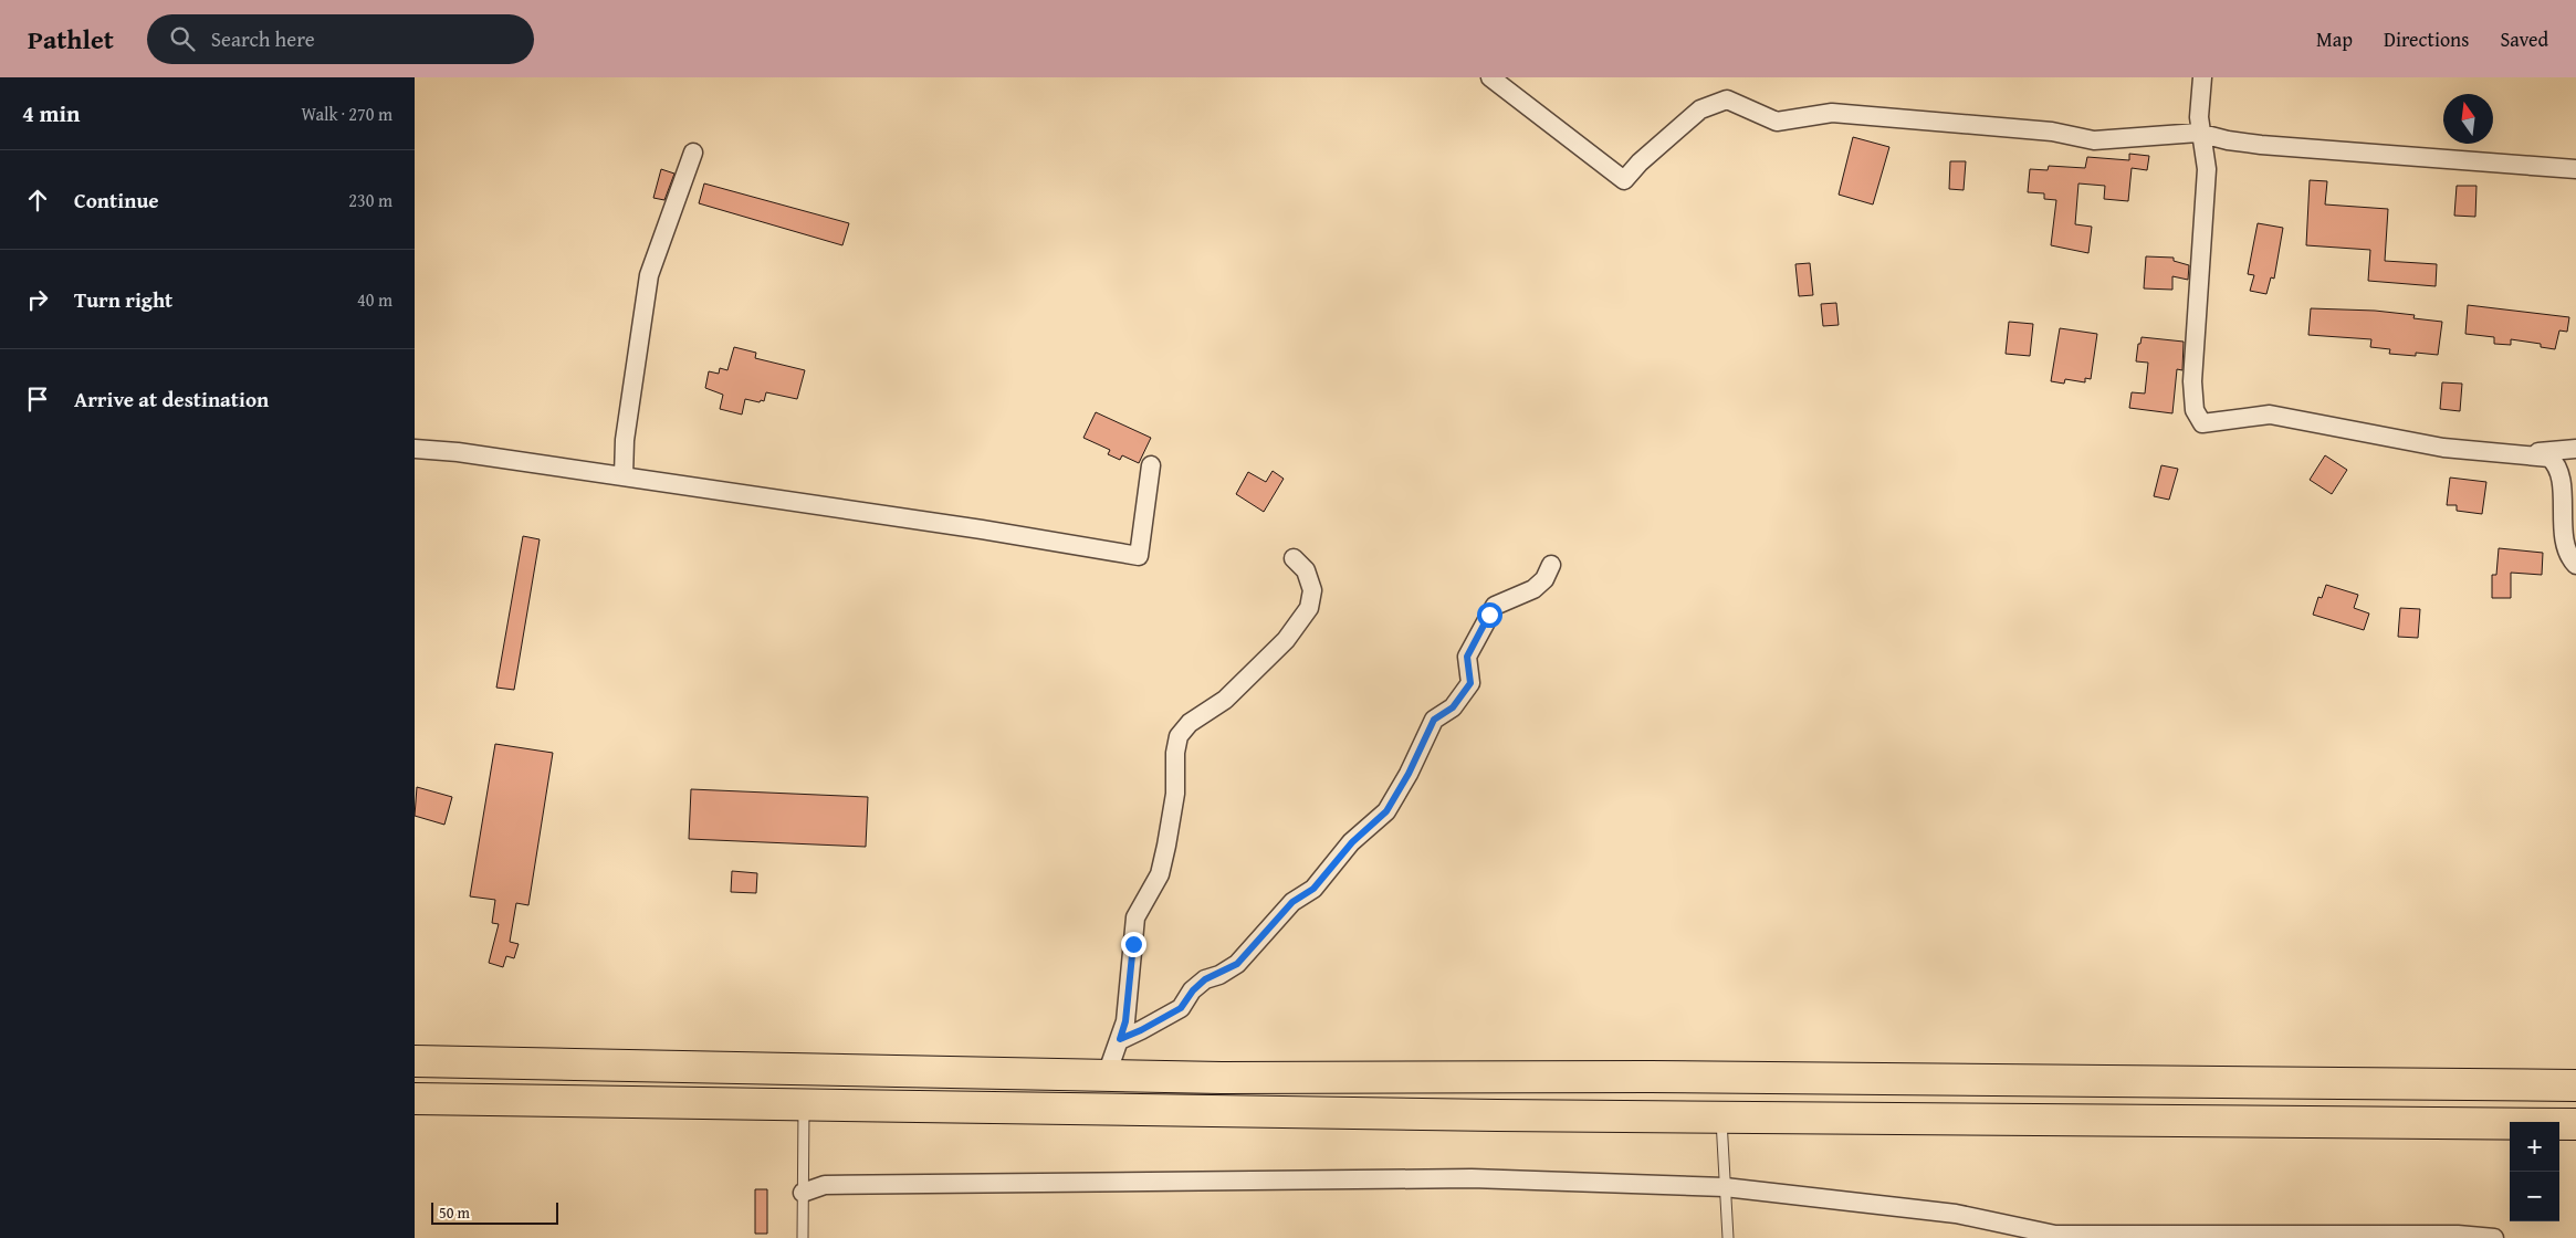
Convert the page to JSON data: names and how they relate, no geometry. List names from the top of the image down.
{
  "scale_bar": "50 m",
  "north": "top",
  "page": {
    "header": "Pathlet",
    "search": "Search here",
    "nav": ["Map", "Directions", "Saved"],
    "heading": ["4 min", "Walk · 270 m"],
    "list": [
      ["Continue", "230 m"],
      ["Turn right", "40 m"],
      "Arrive at destination"
    ],
    "map_buttons": ["+", "−"],
    "scale": "50 m"
  }
}
